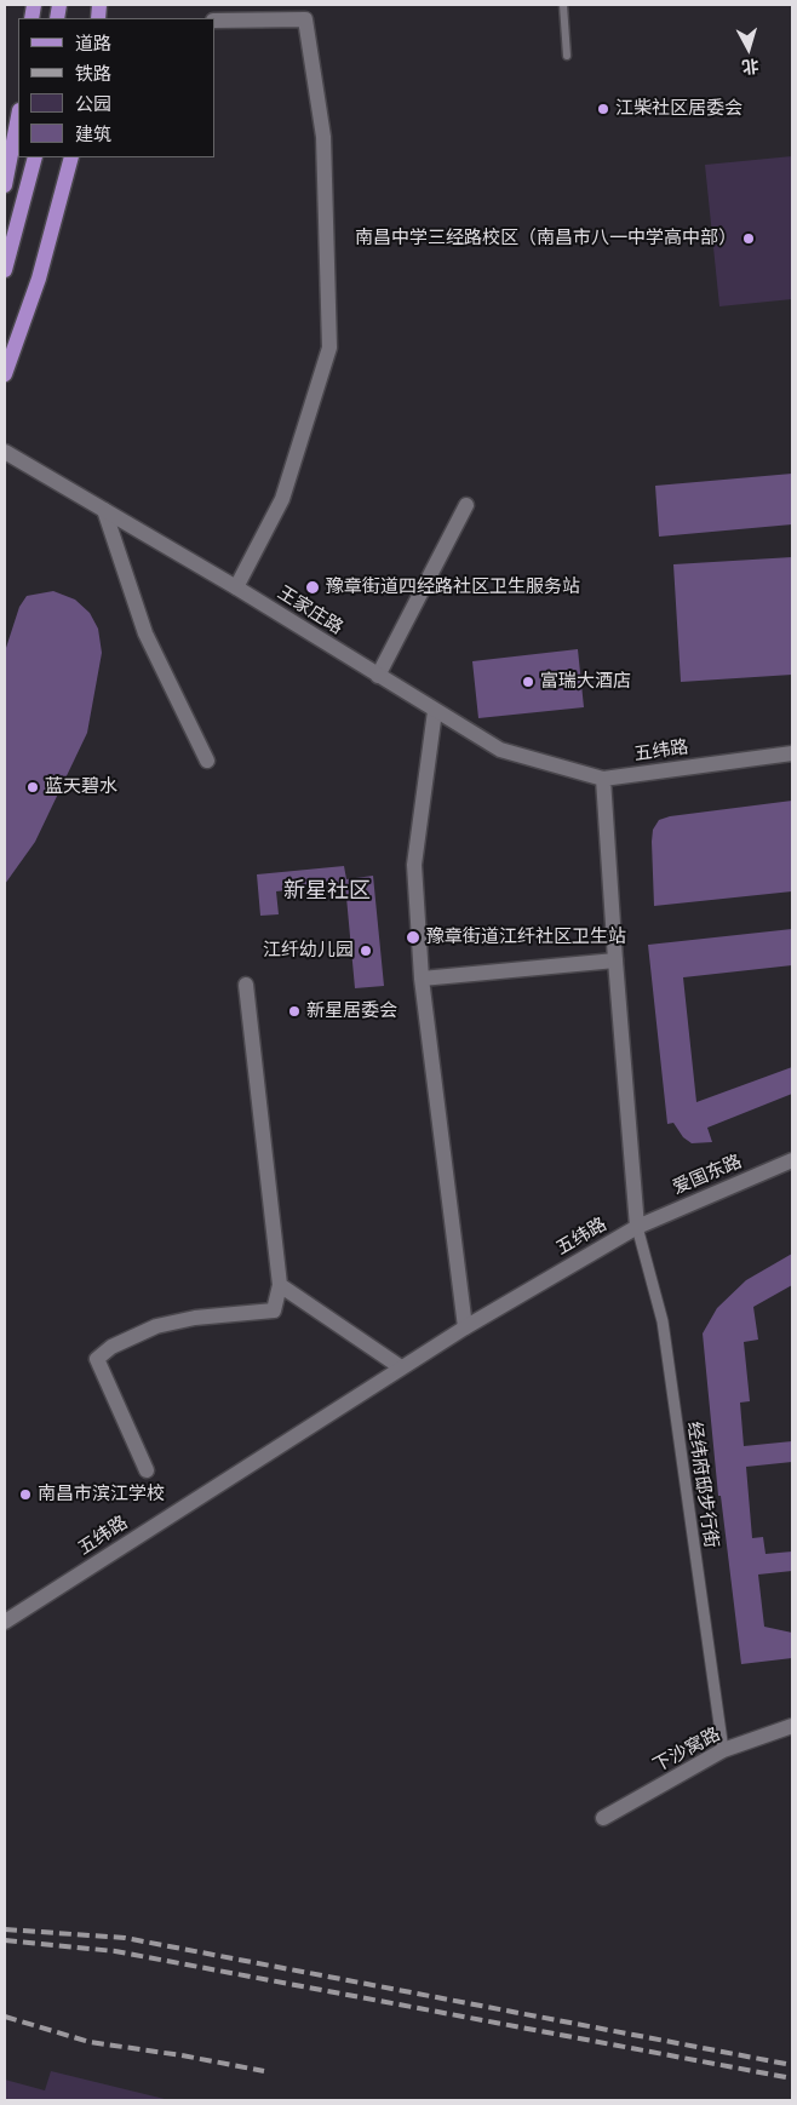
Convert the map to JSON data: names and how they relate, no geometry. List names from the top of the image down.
{
  "streets": {
    "street": [
      "王家庄路",
      "五纬路",
      "爱国东路",
      "经纬府邸步行街",
      "下沙窝路"
    ]
  },
  "crossings": [
    ["王家庄路", "五纬路"],
    ["五纬路", "爱国东路"],
    ["五纬路", "经纬府邸步行街"],
    ["爱国东路", "经纬府邸步行街"],
    ["经纬府邸步行街", "下沙窝路"]
  ],
  "districts": ["新星社区"],
  "places": [
    "江柴社区居委会",
    "南昌中学三经路校区（南昌市八一中学高中部）",
    "豫章街道四经路社区卫生服务站",
    "富瑞大酒店",
    "蓝天碧水",
    "豫章街道江纤社区卫生站",
    "江纤幼儿园",
    "新星居委会",
    "南昌市滨江学校"
  ],
  "legend": [
    "道路",
    "铁路",
    "公园",
    "建筑"
  ],
  "north": "bottom"
}
